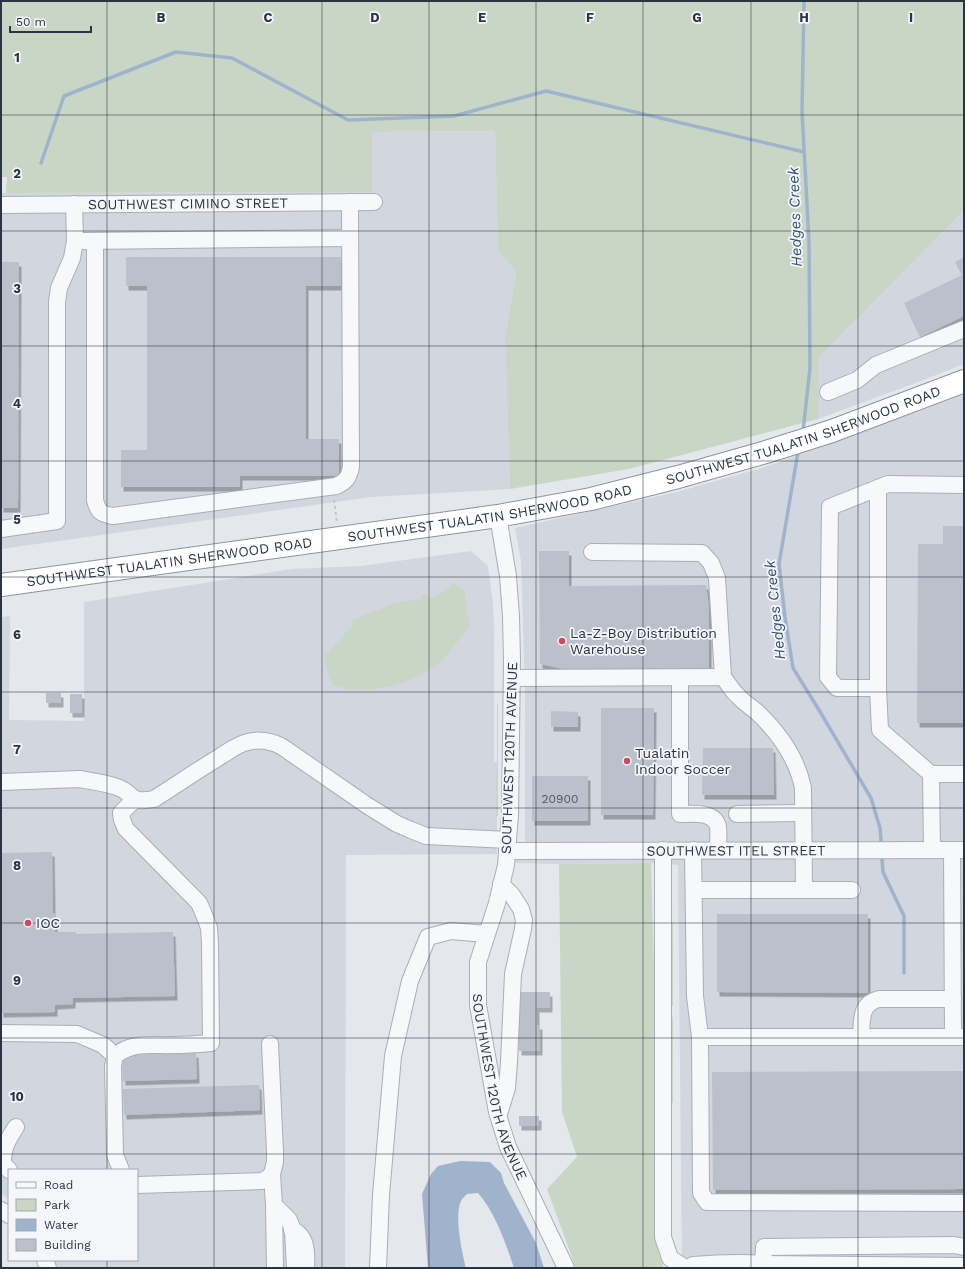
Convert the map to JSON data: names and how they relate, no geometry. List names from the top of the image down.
{
  "streets": {
    "highway": ["SOUTHWEST TUALATIN SHERWOOD ROAD"],
    "street": ["SOUTHWEST CIMINO STREET", "SOUTHWEST 120TH AVENUE", "SOUTHWEST ITEL STREET"]
  },
  "crossings": [
    ["SOUTHWEST TUALATIN SHERWOOD ROAD", "SOUTHWEST 120TH AVENUE"],
    ["SOUTHWEST 120TH AVENUE", "SOUTHWEST ITEL STREET"]
  ],
  "water": ["Hedges Creek"],
  "places": ["La-Z-Boy Distribution Warehouse", "Tualatin Indoor Soccer", "IOC"],
  "house_numbers": ["20900"],
  "legend": [
    "Road",
    "Park",
    "Water",
    "Building"
  ],
  "scale_bar": "50 m",
  "grid": {
    "columns": [
      "B",
      "C",
      "D",
      "E",
      "F",
      "G",
      "H",
      "I"
    ],
    "rows": [
      "1",
      "2",
      "3",
      "4",
      "5",
      "6",
      "7",
      "8",
      "9",
      "10"
    ]
  }
}
